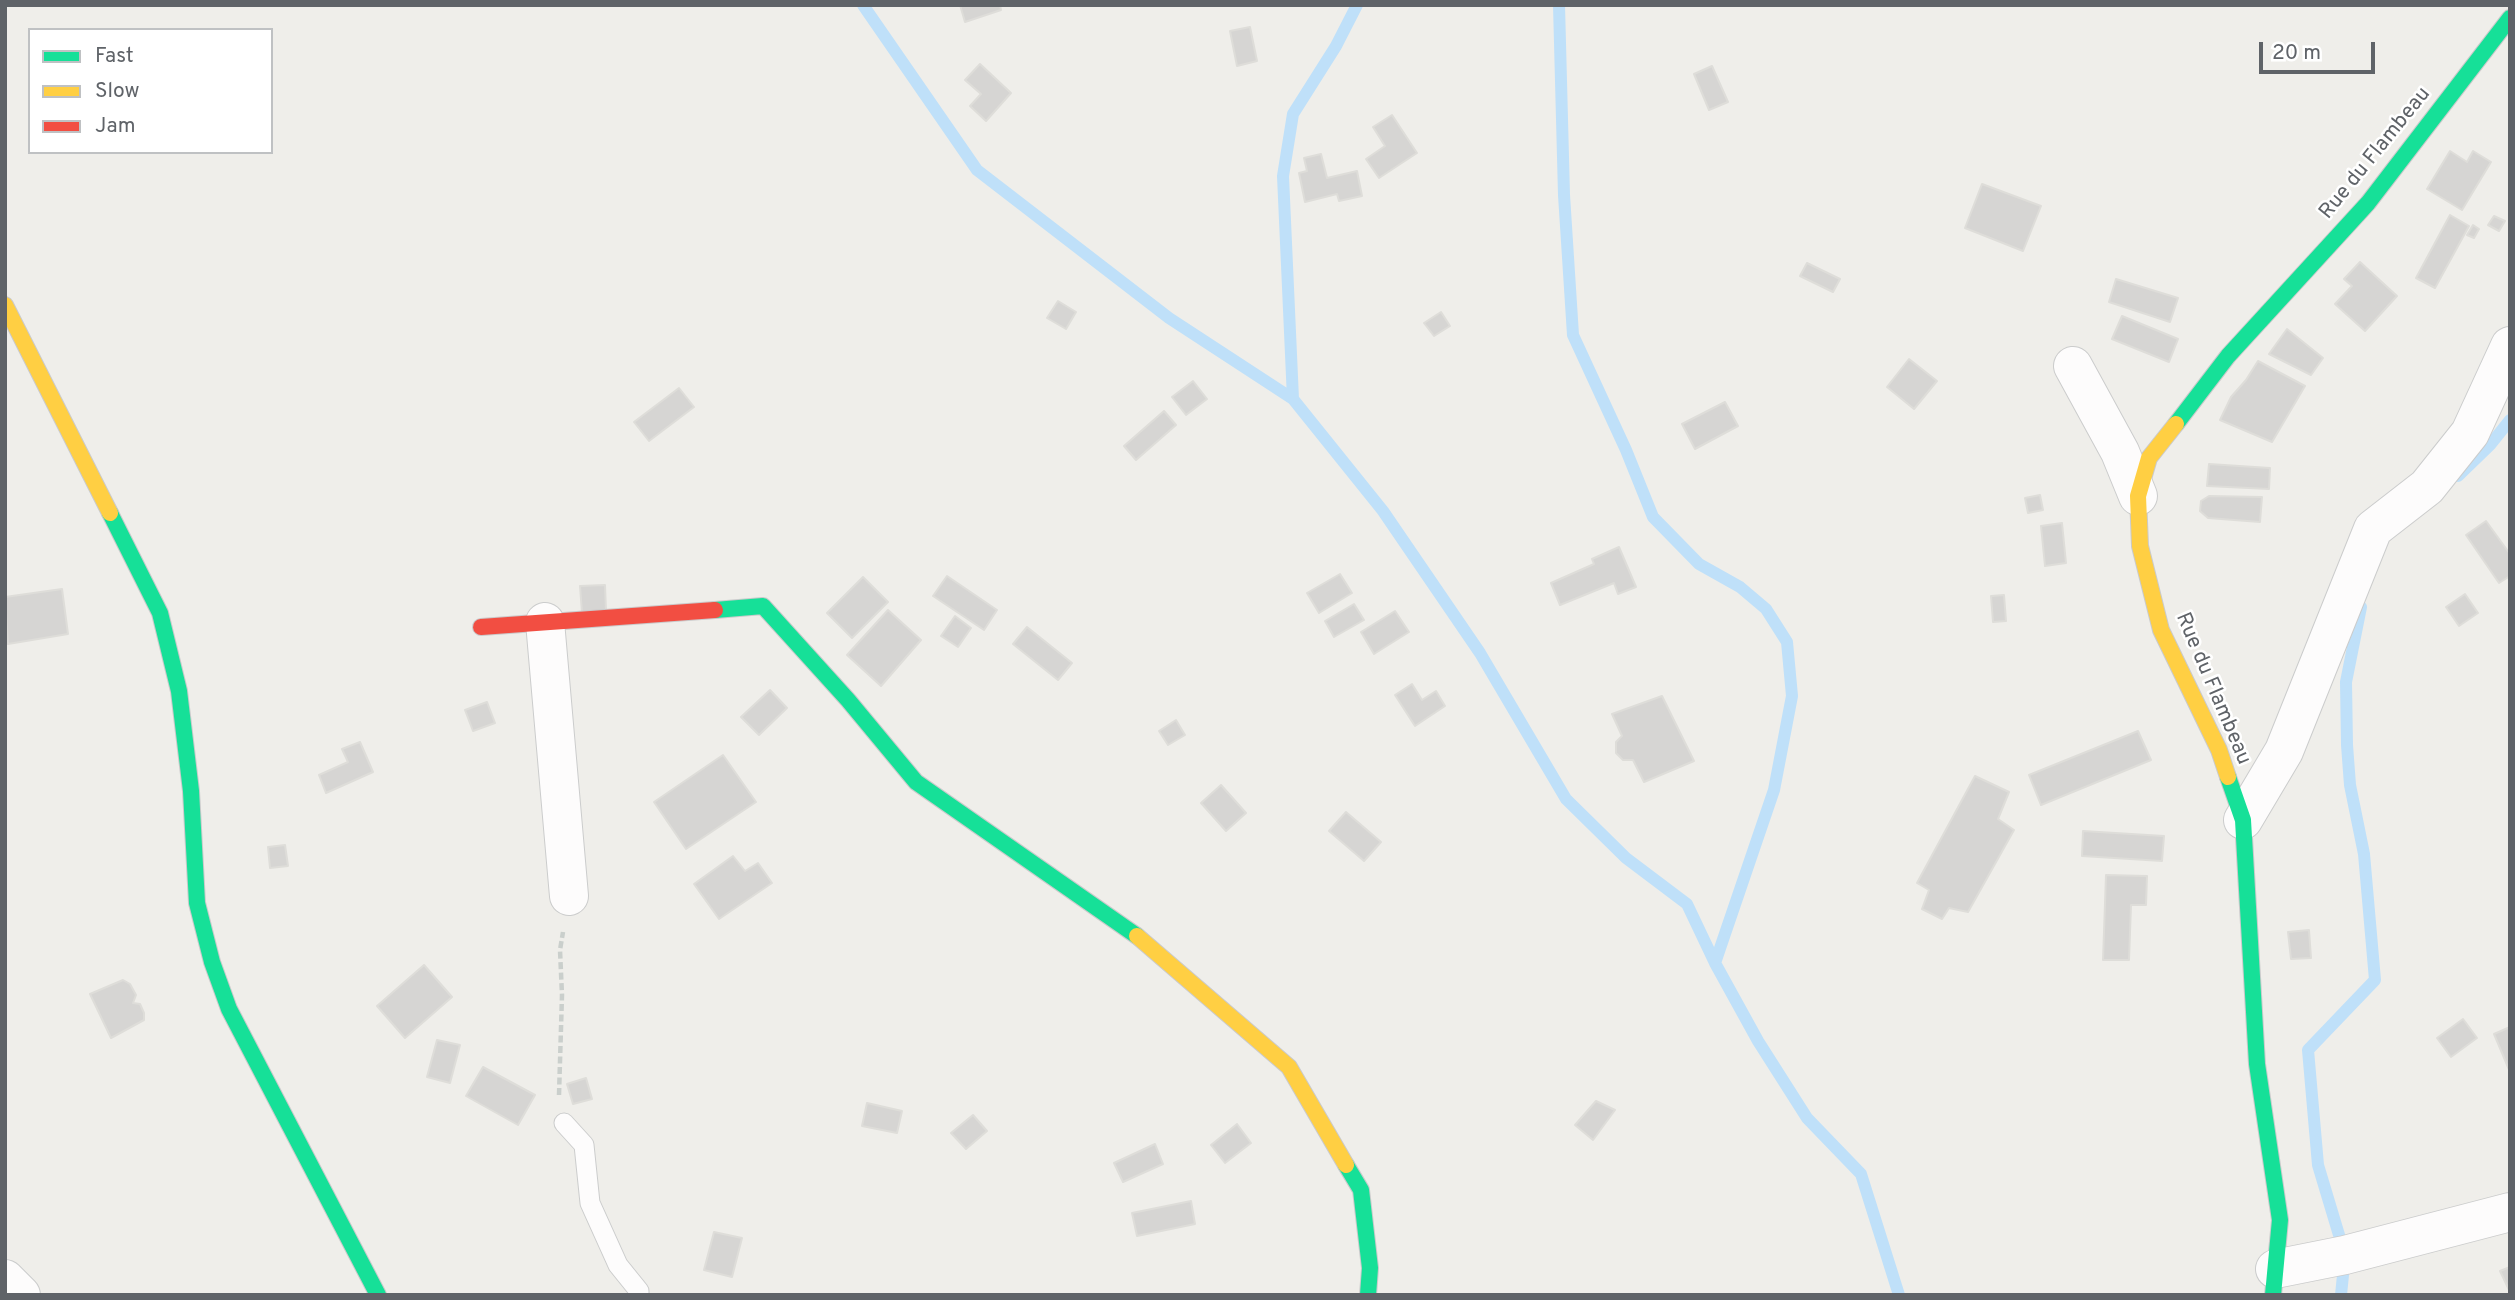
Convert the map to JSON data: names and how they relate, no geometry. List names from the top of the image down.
{
  "streets": {
    "street": ["Rue du Flambeau"]
  },
  "legend": ["Fast", "Slow", "Jam"],
  "scale_bar": "20 m"
}
